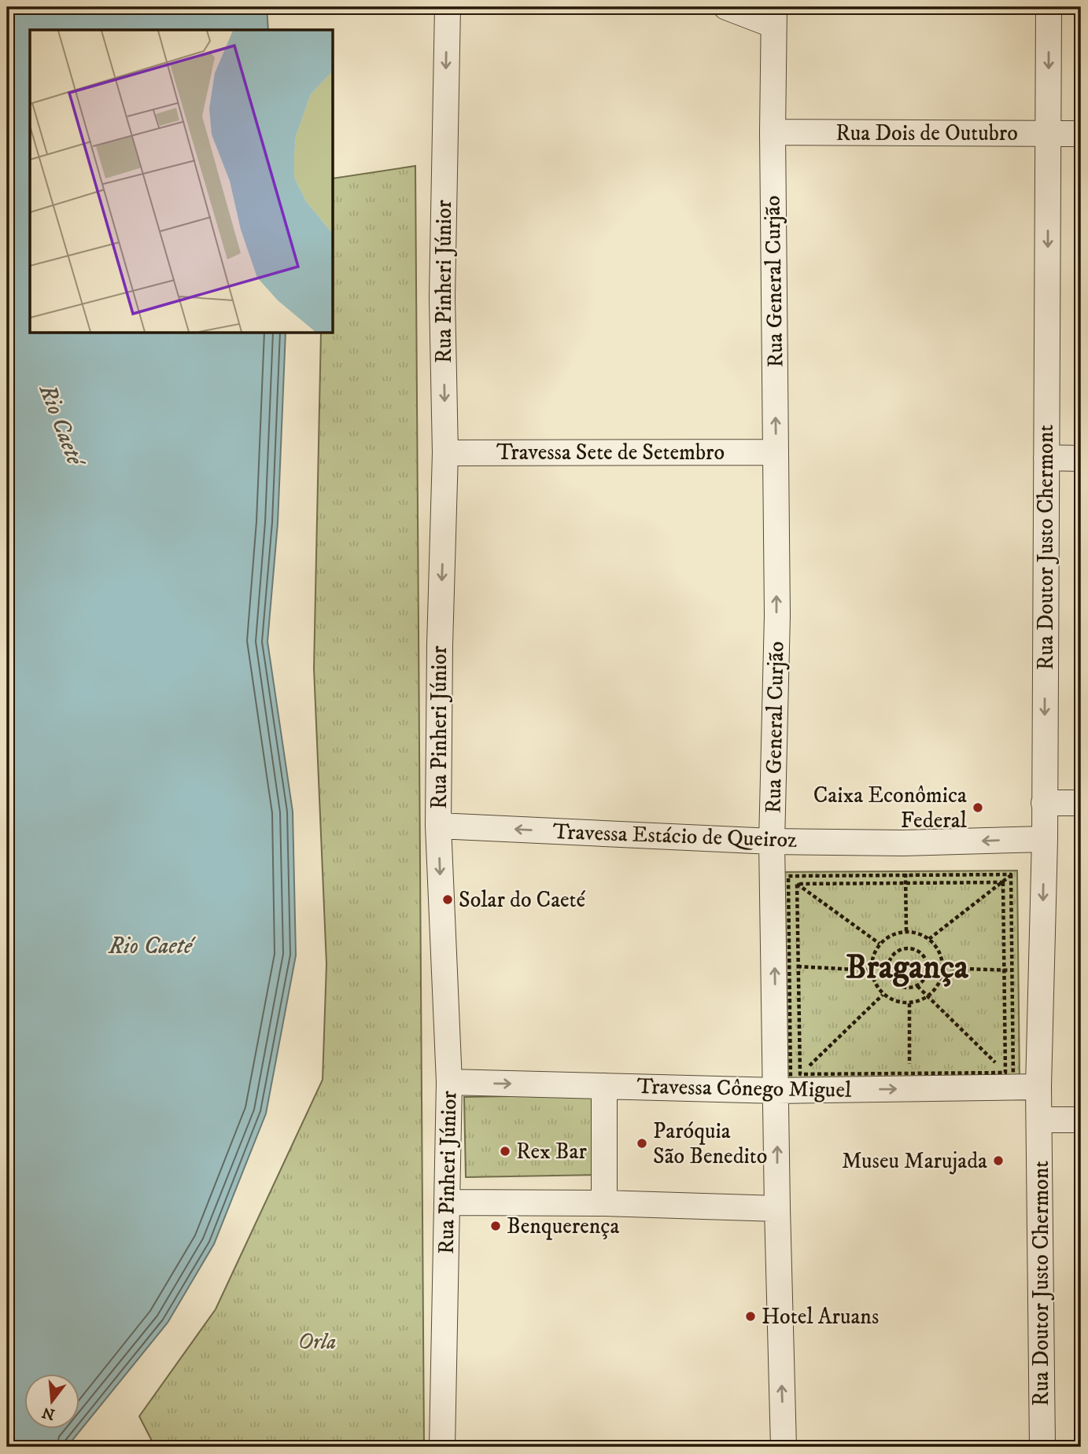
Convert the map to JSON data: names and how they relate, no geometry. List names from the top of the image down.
{
  "streets": {
    "street": [
      "Rua Dois de Outubro",
      "Rua Pinheri Júnior",
      "Rua General Curjão",
      "Travessa Sete de Setembro",
      "Rua Doutor Justo Chermont",
      "Travessa Estácio de Queiroz",
      "Travessa Cônego Miguel"
    ]
  },
  "crossings": [
    ["Rua Dois de Outubro", "Rua General Curjão"],
    ["Rua Dois de Outubro", "Rua Doutor Justo Chermont"],
    ["Rua Pinheri Júnior", "Travessa Sete de Setembro"],
    ["Rua Pinheri Júnior", "Travessa Estácio de Queiroz"],
    ["Rua Pinheri Júnior", "Travessa Cônego Miguel"],
    ["Rua General Curjão", "Travessa Sete de Setembro"],
    ["Rua General Curjão", "Travessa Estácio de Queiroz"],
    ["Rua General Curjão", "Travessa Cônego Miguel"],
    ["Rua Doutor Justo Chermont", "Travessa Estácio de Queiroz"],
    ["Rua Doutor Justo Chermont", "Travessa Cônego Miguel"]
  ],
  "one_way": [
    "Rua Pinheri Júnior",
    "Rua General Curjão",
    "Rua Doutor Justo Chermont",
    "Travessa Estácio de Queiroz"
  ],
  "districts": ["Bragança"],
  "water": ["Rio Caeté"],
  "parks": ["Orla"],
  "places": [
    "Caixa Econômica Federal",
    "Solar do Caeté",
    "Paróquia São Benedito",
    "Rex Bar",
    "Museu Marujada",
    "Benquerença",
    "Hotel Aruans"
  ],
  "north": "bottom"
}
